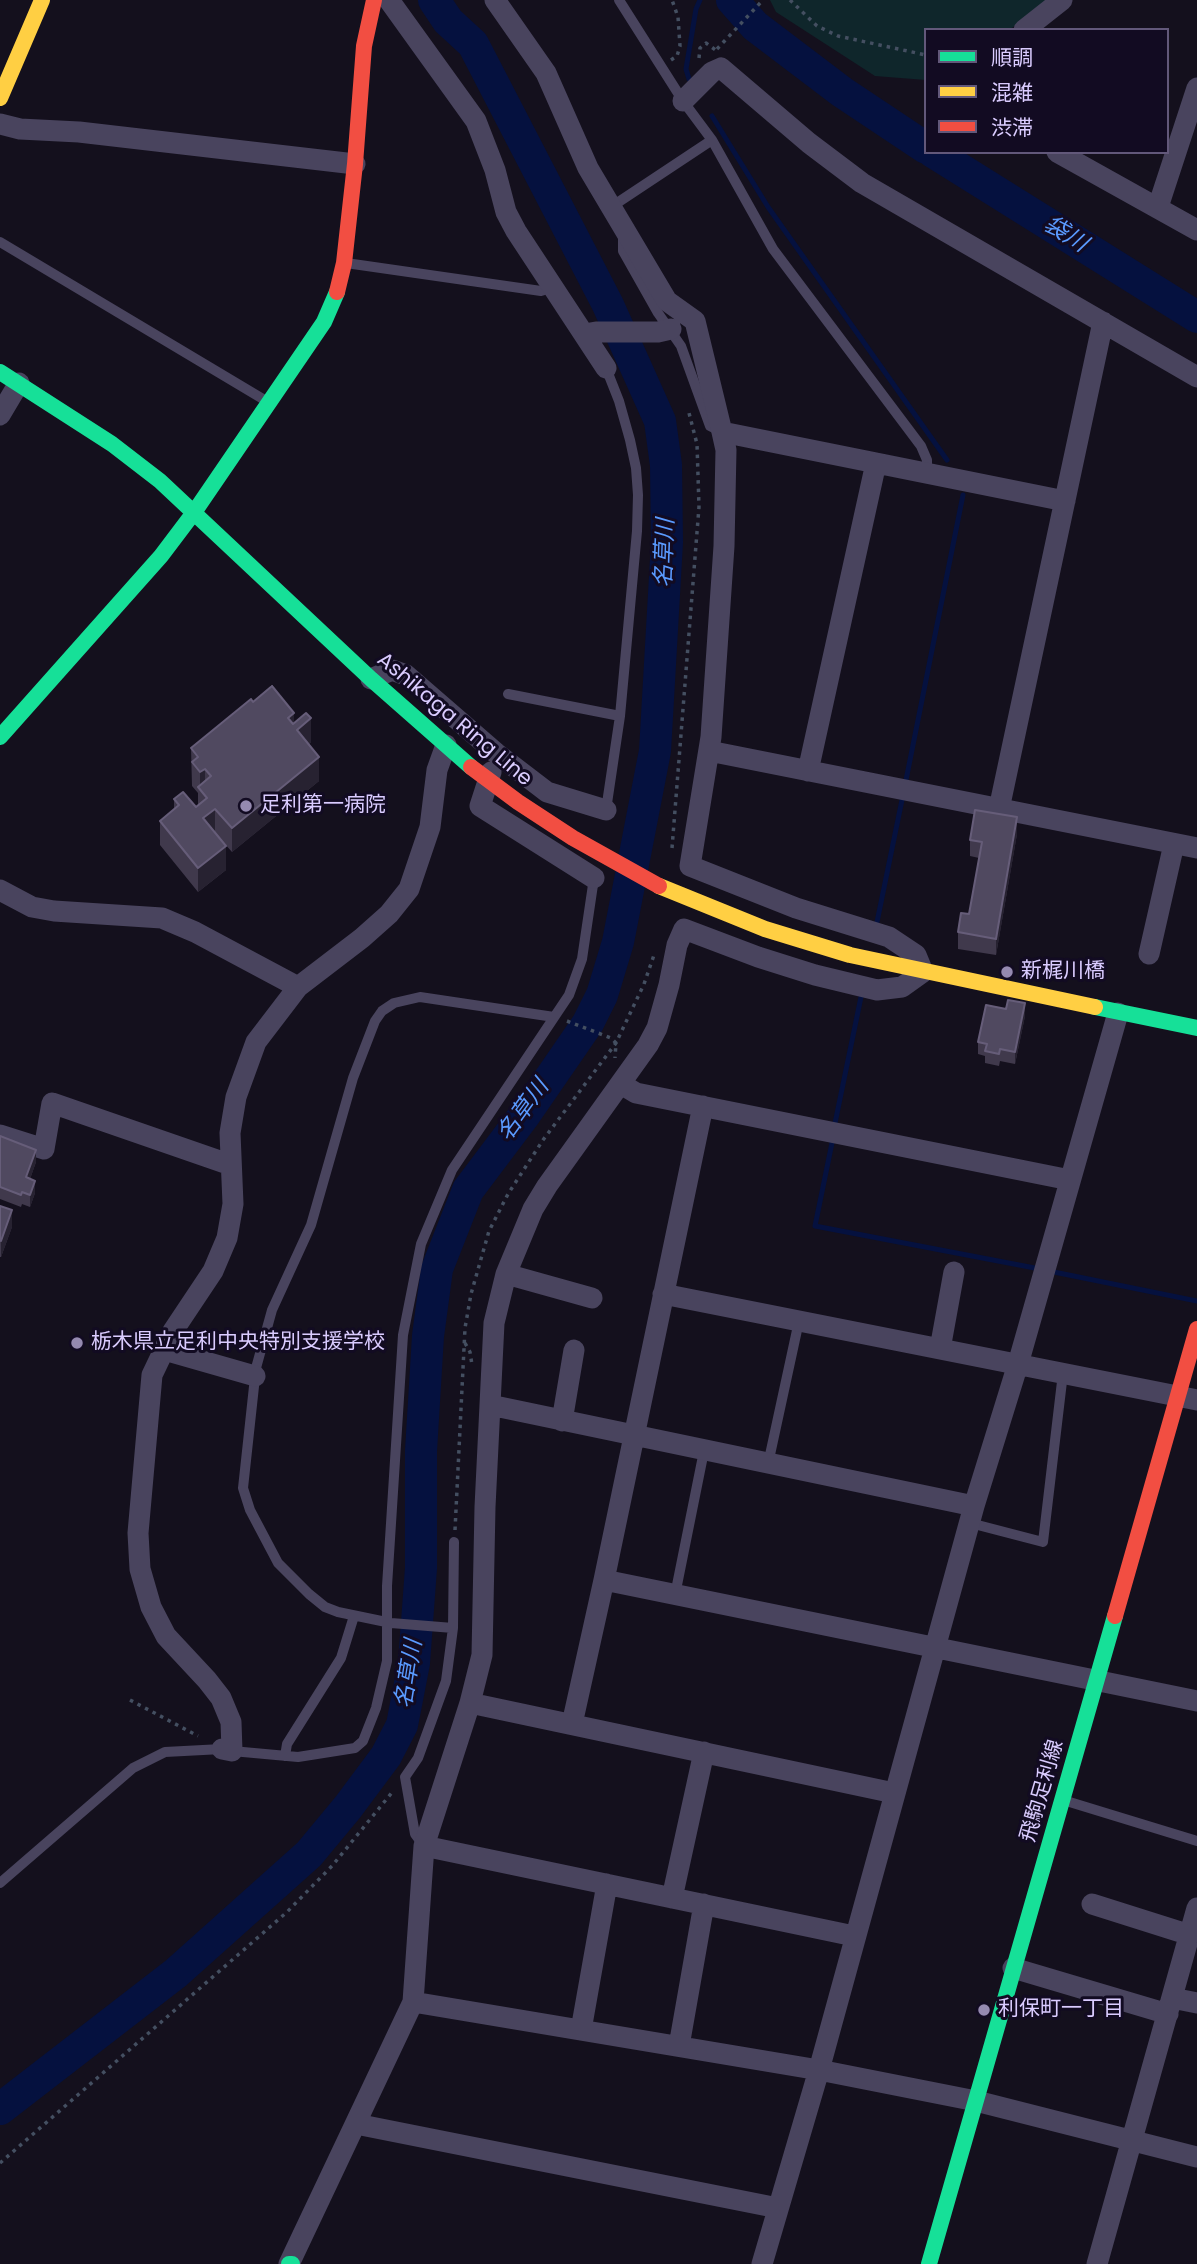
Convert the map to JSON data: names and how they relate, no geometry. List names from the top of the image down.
{
  "streets": {
    "main road": ["Ashikaga Ring Line", "飛駒足利線"]
  },
  "water": ["袋川", "名草川"],
  "places": [
    "足利第一病院",
    "新梶川橋",
    "栃木県立足利中央特別支援学校",
    "利保町一丁目"
  ],
  "legend": ["順調", "混雑", "渋滞"]
}
